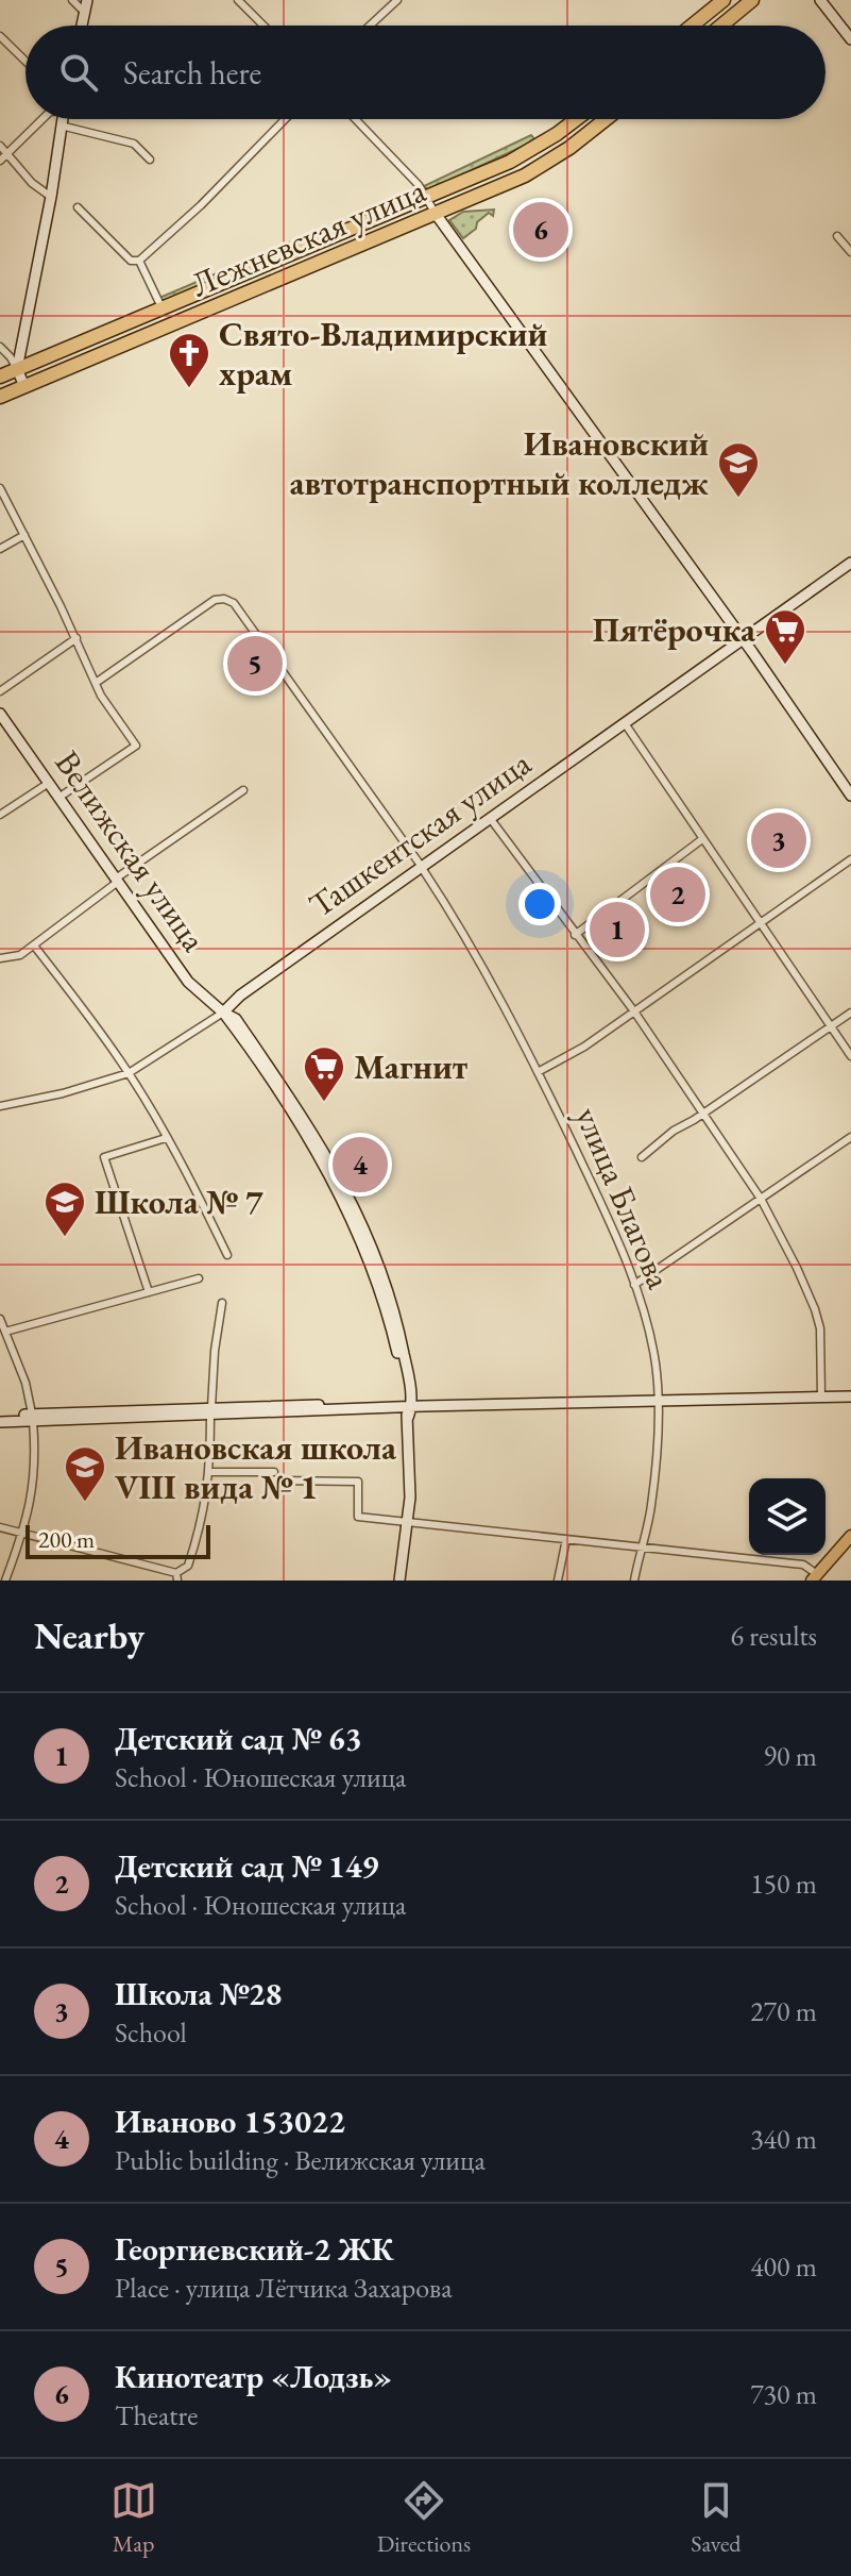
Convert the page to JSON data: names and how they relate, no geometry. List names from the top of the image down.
{
  "streets": {
    "highway": ["Лежневская улица"],
    "main road": ["Ташкентская улица", "Велижская улица"],
    "street": ["улица Благова"]
  },
  "crossings": [
    ["Ташкентская улица", "Велижская улица"],
    ["Ташкентская улица", "улица Благова"]
  ],
  "places": {
    "church": ["Свято-Владимирский храм"],
    "school or university": ["Ивановский автотранспортный колледж", "Школа № 7", "Ивановская школа VIII вида № 1"],
    "supermarket": ["Пятёрочка", "Магнит"]
  },
  "scale_bar": "200 m",
  "page": {
    "search": "Search here",
    "pins": [
      "6",
      "5",
      "3",
      "2",
      "1",
      "4"
    ],
    "scale": "200 m",
    "heading": ["Nearby", "6 results"],
    "list": [
      {
        "mark": "1",
        "name": "Детский сад № 63",
        "note": "School · Юношеская улица",
        "value": "90 m"
      },
      {
        "mark": "2",
        "name": "Детский сад № 149",
        "note": "School · Юношеская улица",
        "value": "150 m"
      },
      {
        "mark": "3",
        "name": "Школа №28",
        "note": "School",
        "value": "270 m"
      },
      {
        "mark": "4",
        "name": "Иваново 153022",
        "note": "Public building · Велижская улица",
        "value": "340 m"
      },
      {
        "mark": "5",
        "name": "Георгиевский-2 ЖК",
        "note": "Place · улица Лётчика Захарова",
        "value": "400 m"
      },
      {
        "mark": "6",
        "name": "Кинотеатр «Лодзь»",
        "note": "Theatre",
        "value": "730 m"
      }
    ],
    "nav": ["Map", "Directions", "Saved"]
  }
}
